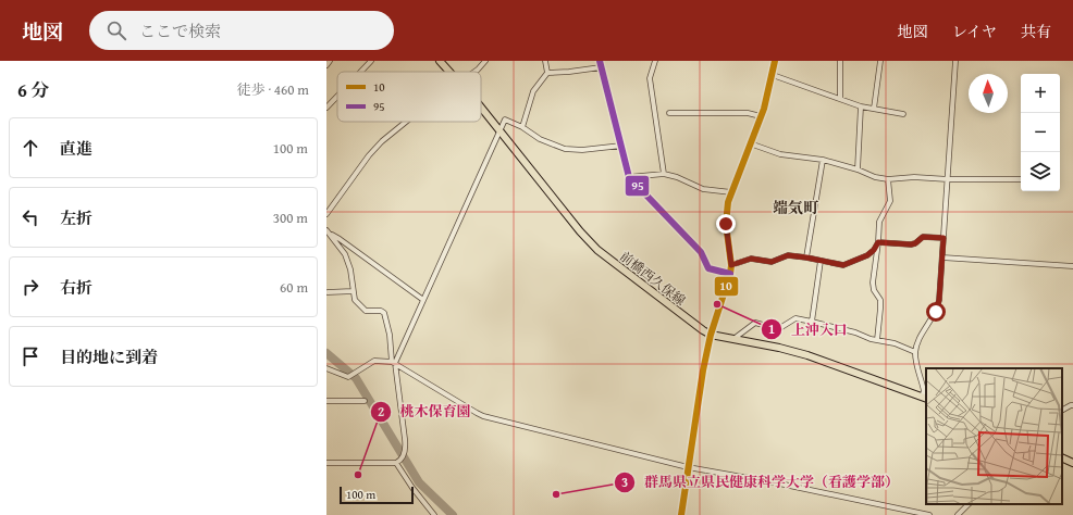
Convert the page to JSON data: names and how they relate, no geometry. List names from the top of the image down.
{
  "streets": {
    "main road": ["前橋西久保線"]
  },
  "districts": ["端気町"],
  "places": ["上沖入口", "桃木保育園", "群馬県立県民健康科学大学（看護学部）"],
  "lines": ["transit line 10", "transit line 95"],
  "legend": ["10", "95"],
  "scale_bar": "100 m",
  "north": "top",
  "page": {
    "header": "地図",
    "search": "ここで検索",
    "nav": ["地図", "レイヤ", "共有"],
    "heading": ["6 分", "徒歩 · 460 m"],
    "map_buttons": ["+", "−"],
    "list": [
      ["直進", "100 m"],
      ["左折", "300 m"],
      ["右折", "60 m"],
      "目的地に到着"
    ],
    "scale": "100 m"
  }
}
